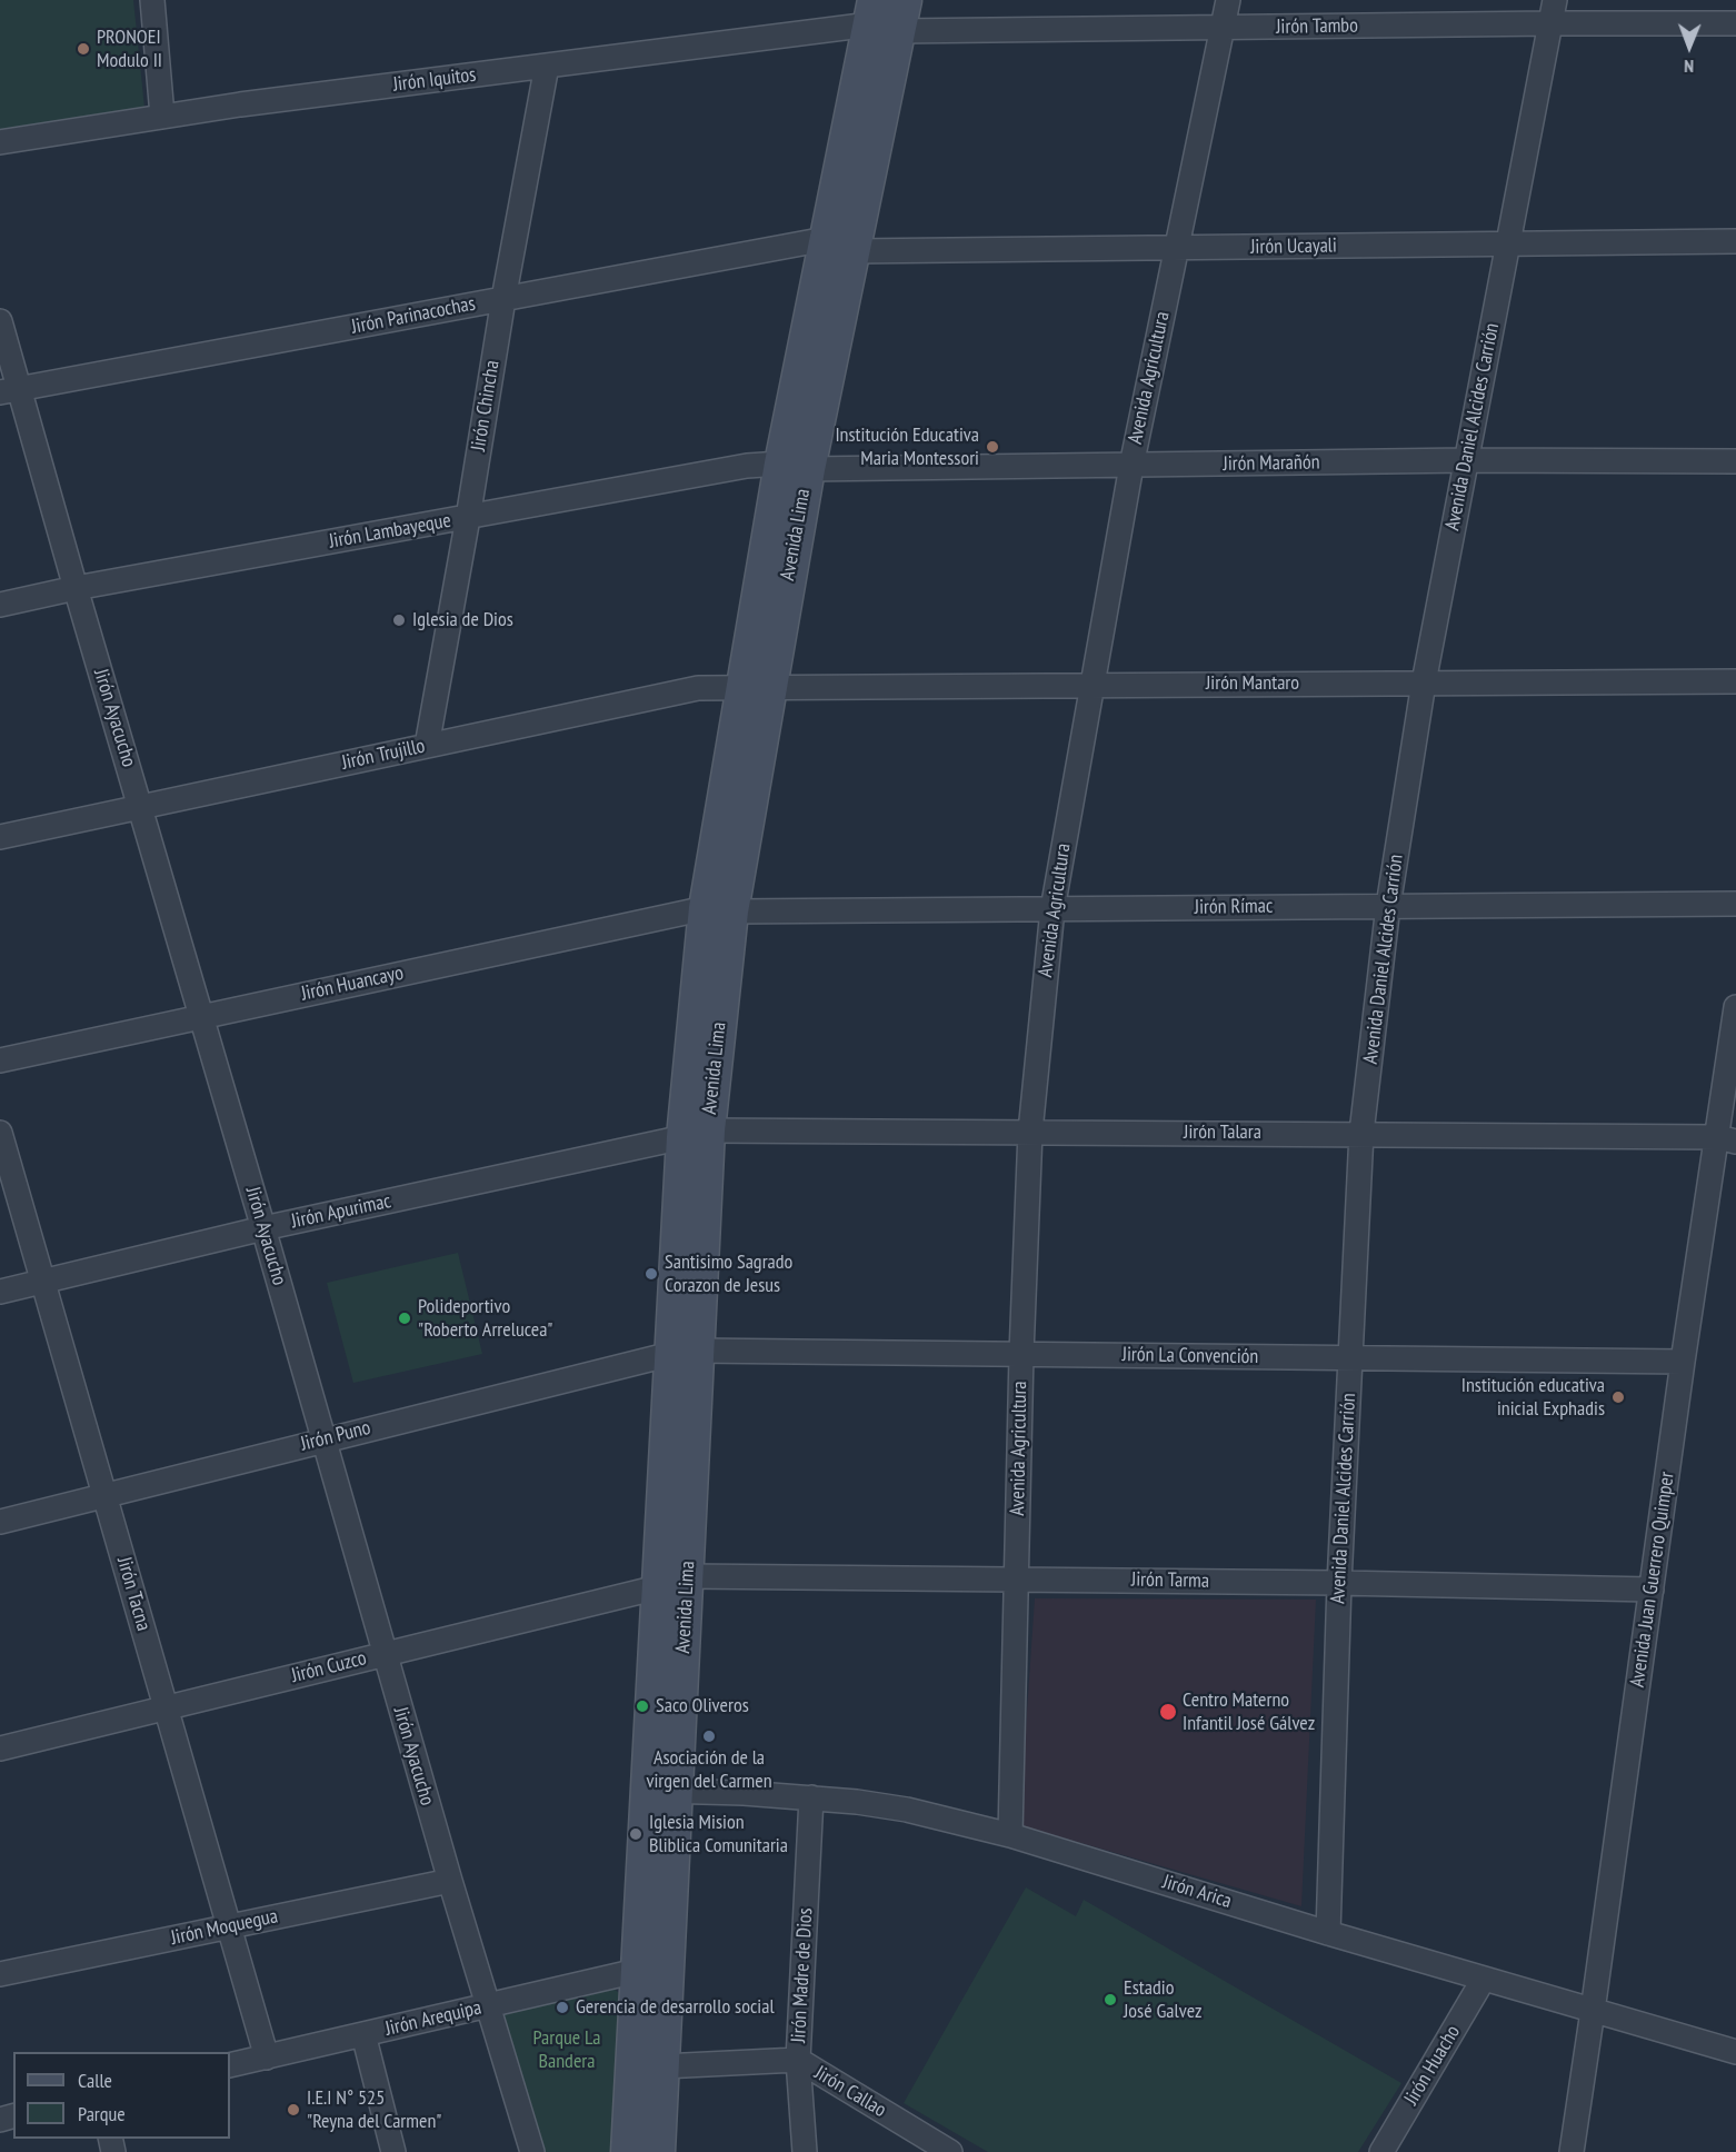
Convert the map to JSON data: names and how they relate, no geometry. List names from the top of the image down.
{
  "streets": {
    "main road": ["Avenida Lima"],
    "street": [
      "Jirón Tambo",
      "Jirón Iquitos",
      "Jirón Ucayali",
      "Jirón Parinacochas",
      "Avenida Agricultura",
      "Jirón Chincha",
      "Avenida Daniel Alcides Carrión",
      "Jirón Marañón",
      "Jirón Lambayeque",
      "Jirón Mantaro",
      "Jirón Ayacucho",
      "Jirón Trujillo",
      "Jirón Rímac",
      "Jirón Huancayo",
      "Jirón Talara",
      "Jirón Apurimac",
      "Jirón La Convención",
      "Jirón Puno",
      "Avenida Juan Guerrero Quimper",
      "Jirón Tarma",
      "Jirón Tacna",
      "Jirón Cuzco",
      "Jirón Arica",
      "Jirón Moquegua",
      "Jirón Madre de Dios",
      "Jirón Arequipa",
      "Jirón Huacho",
      "Jirón Callao"
    ]
  },
  "crossings": [
    ["Jirón Tambo", "Jirón Iquitos"],
    ["Jirón Tambo", "Avenida Agricultura"],
    ["Jirón Tambo", "Avenida Daniel Alcides Carrión"],
    ["Jirón Tambo", "Avenida Lima"],
    ["Jirón Iquitos", "Jirón Chincha"],
    ["Jirón Iquitos", "Avenida Lima"],
    ["Jirón Ucayali", "Jirón Parinacochas"],
    ["Jirón Ucayali", "Avenida Agricultura"],
    ["Jirón Ucayali", "Avenida Daniel Alcides Carrión"],
    ["Jirón Ucayali", "Avenida Lima"],
    ["Jirón Parinacochas", "Jirón Chincha"],
    ["Jirón Parinacochas", "Avenida Lima"],
    ["Jirón Parinacochas", "Jirón Ayacucho"],
    ["Avenida Agricultura", "Jirón Marañón"],
    ["Avenida Agricultura", "Jirón Mantaro"],
    ["Avenida Agricultura", "Jirón Rímac"],
    ["Avenida Agricultura", "Jirón Talara"],
    ["Avenida Agricultura", "Jirón La Convención"],
    ["Avenida Agricultura", "Jirón Tarma"],
    ["Avenida Agricultura", "Jirón Arica"],
    ["Jirón Chincha", "Jirón Lambayeque"],
    ["Jirón Chincha", "Jirón Trujillo"],
    ["Avenida Daniel Alcides Carrión", "Jirón Marañón"],
    ["Avenida Daniel Alcides Carrión", "Jirón Mantaro"],
    ["Avenida Daniel Alcides Carrión", "Jirón Rímac"],
    ["Avenida Daniel Alcides Carrión", "Jirón Talara"],
    ["Avenida Daniel Alcides Carrión", "Jirón La Convención"],
    ["Avenida Daniel Alcides Carrión", "Jirón Tarma"],
    ["Avenida Daniel Alcides Carrión", "Jirón Arica"],
    ["Jirón Marañón", "Jirón Lambayeque"],
    ["Jirón Marañón", "Avenida Lima"],
    ["Jirón Lambayeque", "Avenida Lima"],
    ["Jirón Lambayeque", "Jirón Ayacucho"],
    ["Avenida Lima", "Jirón Mantaro"],
    ["Avenida Lima", "Jirón Trujillo"],
    ["Avenida Lima", "Jirón Rímac"],
    ["Avenida Lima", "Jirón Huancayo"],
    ["Avenida Lima", "Jirón Talara"],
    ["Avenida Lima", "Jirón Apurimac"],
    ["Avenida Lima", "Jirón La Convención"],
    ["Avenida Lima", "Jirón Puno"],
    ["Avenida Lima", "Jirón Tarma"],
    ["Avenida Lima", "Jirón Cuzco"],
    ["Avenida Lima", "Jirón Arica"],
    ["Avenida Lima", "Jirón Arequipa"],
    ["Avenida Lima", "Jirón Callao"],
    ["Jirón Mantaro", "Jirón Trujillo"],
    ["Jirón Ayacucho", "Jirón Trujillo"],
    ["Jirón Ayacucho", "Jirón Huancayo"],
    ["Jirón Ayacucho", "Jirón Apurimac"],
    ["Jirón Ayacucho", "Jirón Puno"],
    ["Jirón Ayacucho", "Jirón Cuzco"],
    ["Jirón Ayacucho", "Jirón Moquegua"],
    ["Jirón Ayacucho", "Jirón Arequipa"],
    ["Jirón Rímac", "Jirón Huancayo"],
    ["Jirón Talara", "Jirón Apurimac"],
    ["Jirón Talara", "Avenida Juan Guerrero Quimper"],
    ["Jirón Apurimac", "Jirón Tacna"],
    ["Jirón La Convención", "Jirón Puno"],
    ["Jirón La Convención", "Avenida Juan Guerrero Quimper"],
    ["Jirón Puno", "Jirón Tacna"],
    ["Avenida Juan Guerrero Quimper", "Jirón Tarma"],
    ["Avenida Juan Guerrero Quimper", "Jirón Arica"],
    ["Jirón Tarma", "Jirón Cuzco"],
    ["Jirón Tacna", "Jirón Cuzco"],
    ["Jirón Tacna", "Jirón Moquegua"],
    ["Jirón Tacna", "Jirón Arequipa"],
    ["Jirón Arica", "Jirón Madre de Dios"],
    ["Jirón Arica", "Jirón Huacho"],
    ["Jirón Madre de Dios", "Jirón Callao"]
  ],
  "parks": ["Parque La Bandera"],
  "places": [
    "PRONOEI Modulo II",
    "Institución Educativa Maria Montessori",
    "Iglesia de Dios",
    "Santisimo Sagrado Corazon de Jesus",
    "Polideportivo \"Roberto Arrelucea\"",
    "Institución educativa inicial Exphadis",
    "Saco Oliveros",
    "Centro Materno Infantil José Gálvez",
    "Asociación de la virgen del Carmen",
    "Iglesia Mision Bliblica Comunitaria",
    "Estadio José Galvez",
    "Gerencia de desarrollo social",
    "I.E.I N° 525 \"Reyna del Carmen\""
  ],
  "legend": ["Calle", "Parque"],
  "north": "bottom"
}
